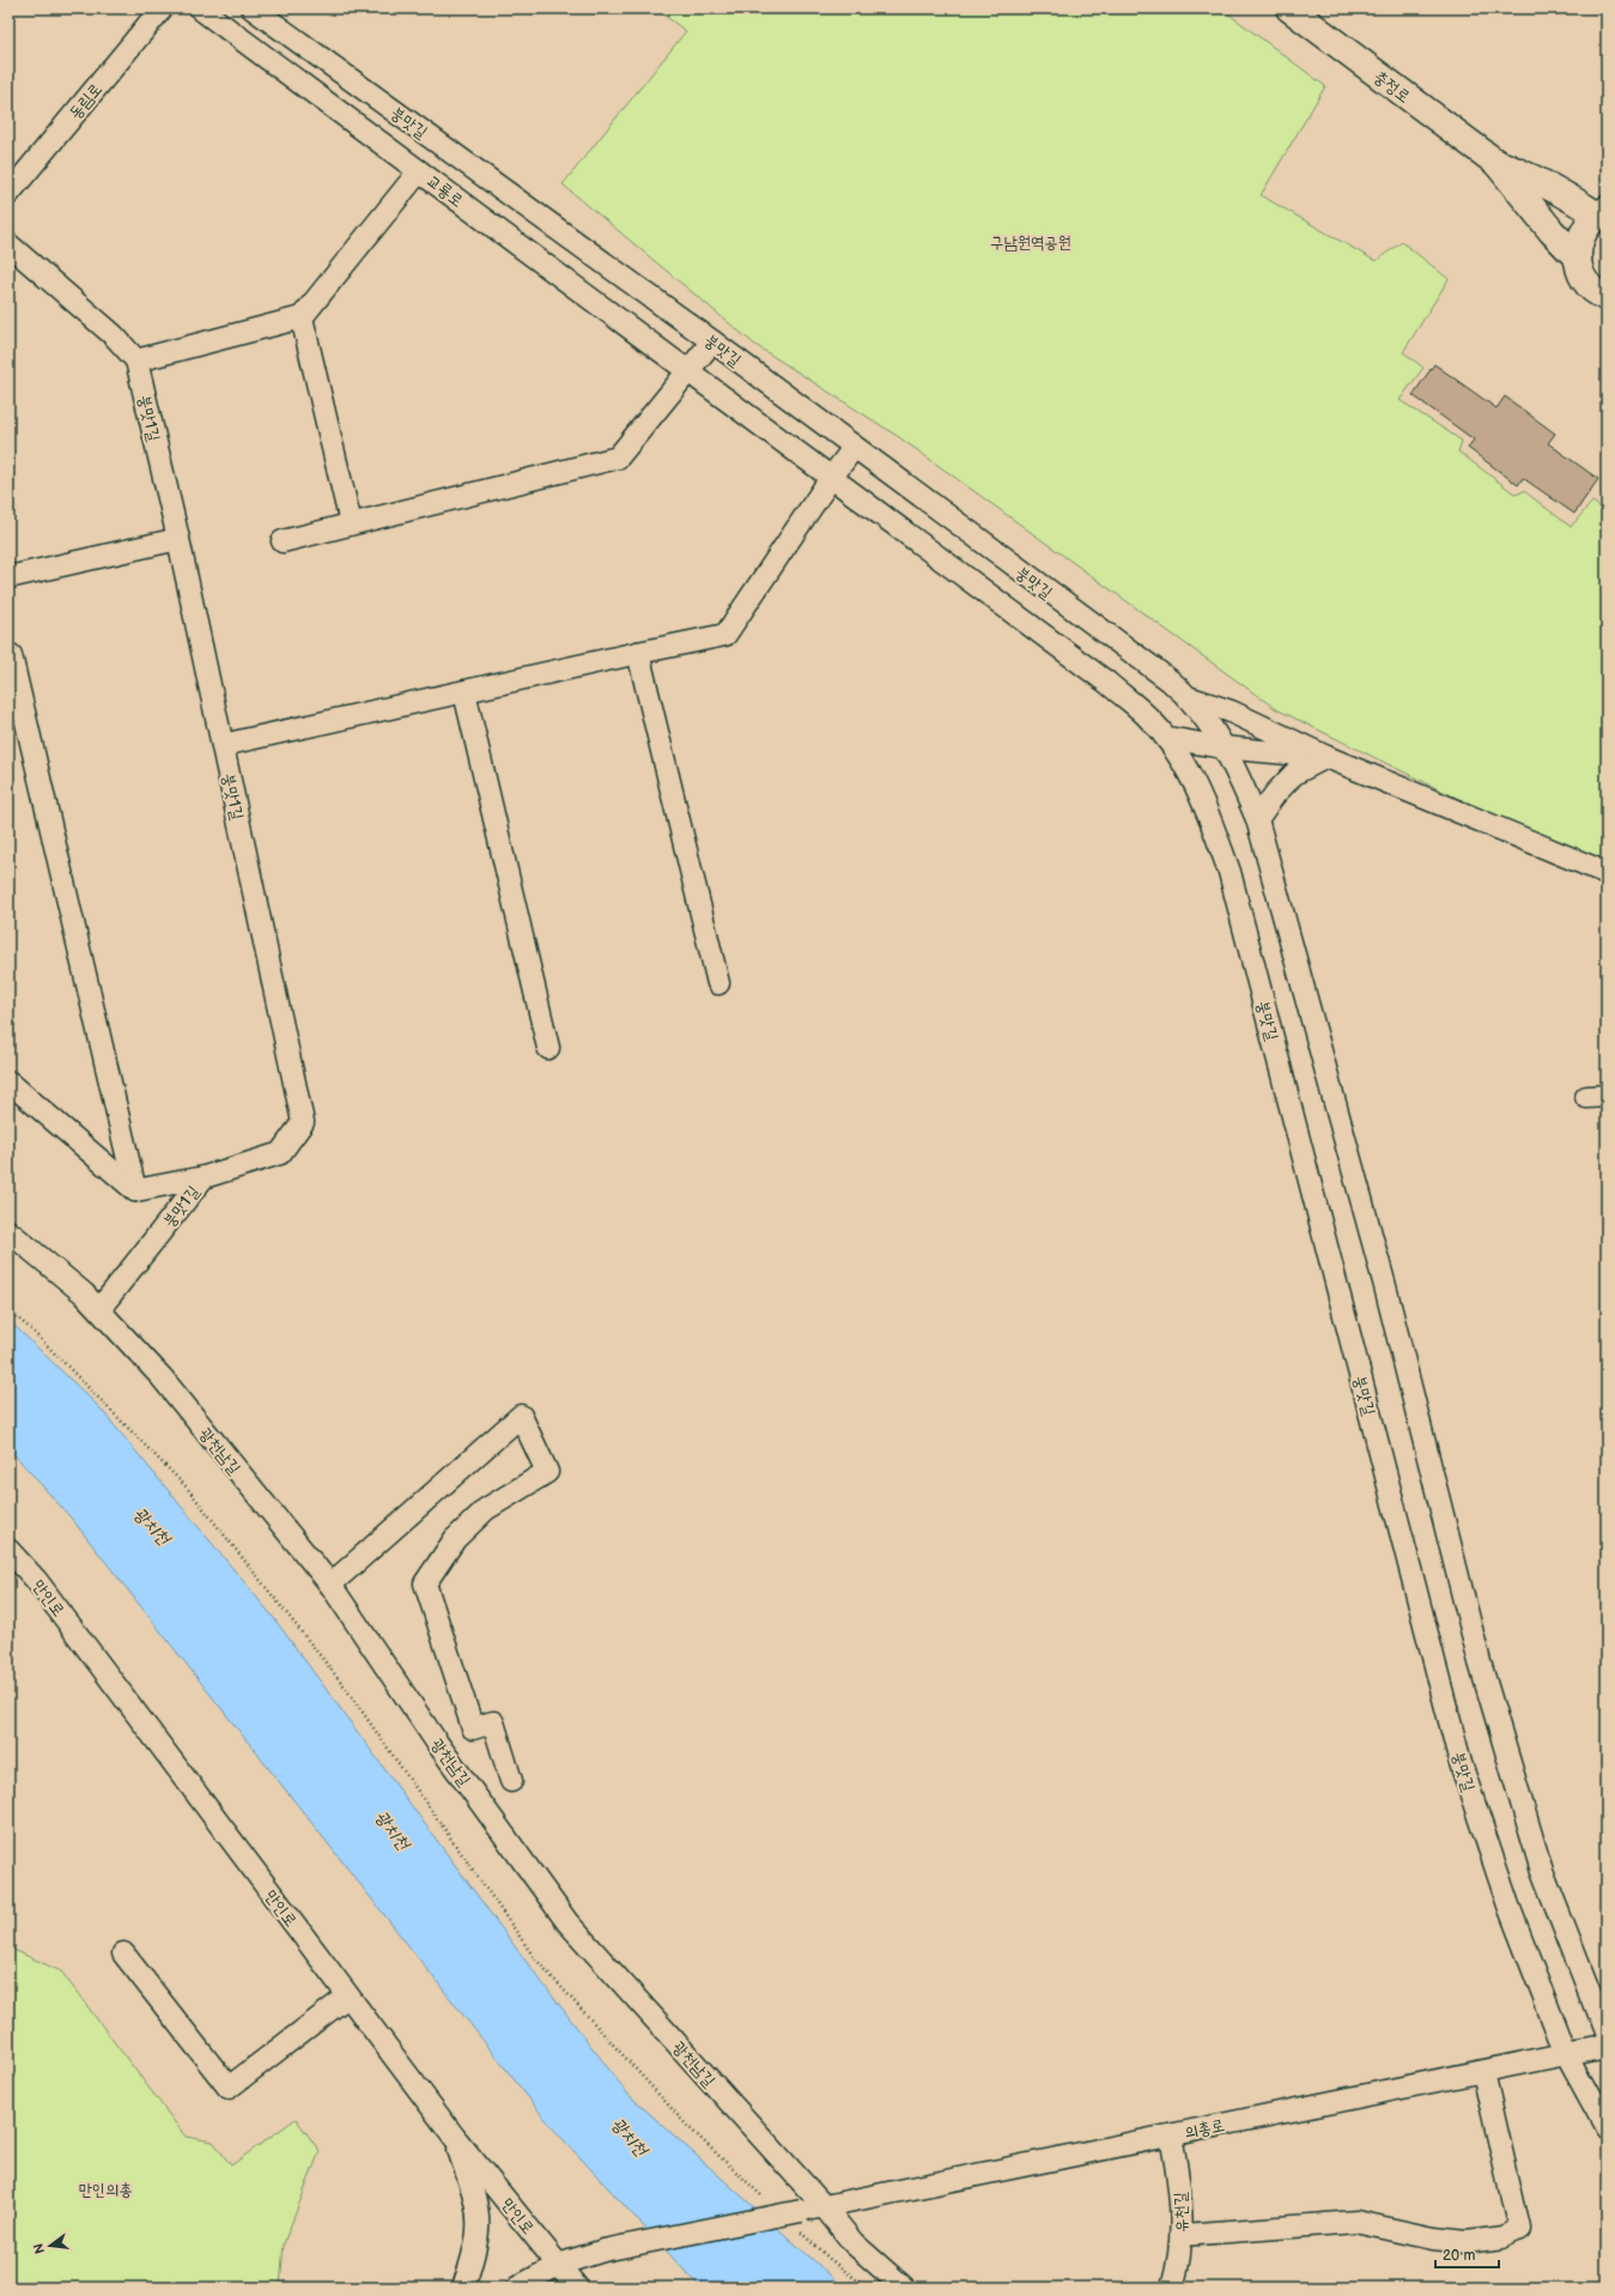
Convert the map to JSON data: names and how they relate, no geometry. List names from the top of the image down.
{
  "streets": {
    "main road": ["충정로"],
    "street": [
      "동림로",
      "붕맛길",
      "교룡로",
      "붕맛1길",
      "광천남길",
      "만인로",
      "의총로",
      "유천길"
    ]
  },
  "crossings": [
    ["붕맛길", "교룡로"],
    ["붕맛길", "의총로"],
    ["붕맛1길", "광천남길"],
    ["광천남길", "의총로"],
    ["만인로", "의총로"],
    ["의총로", "유천길"]
  ],
  "water": ["광치천"],
  "parks": ["구남원역공원", "만인의총"],
  "scale_bar": "20 m",
  "north": "left"
}
